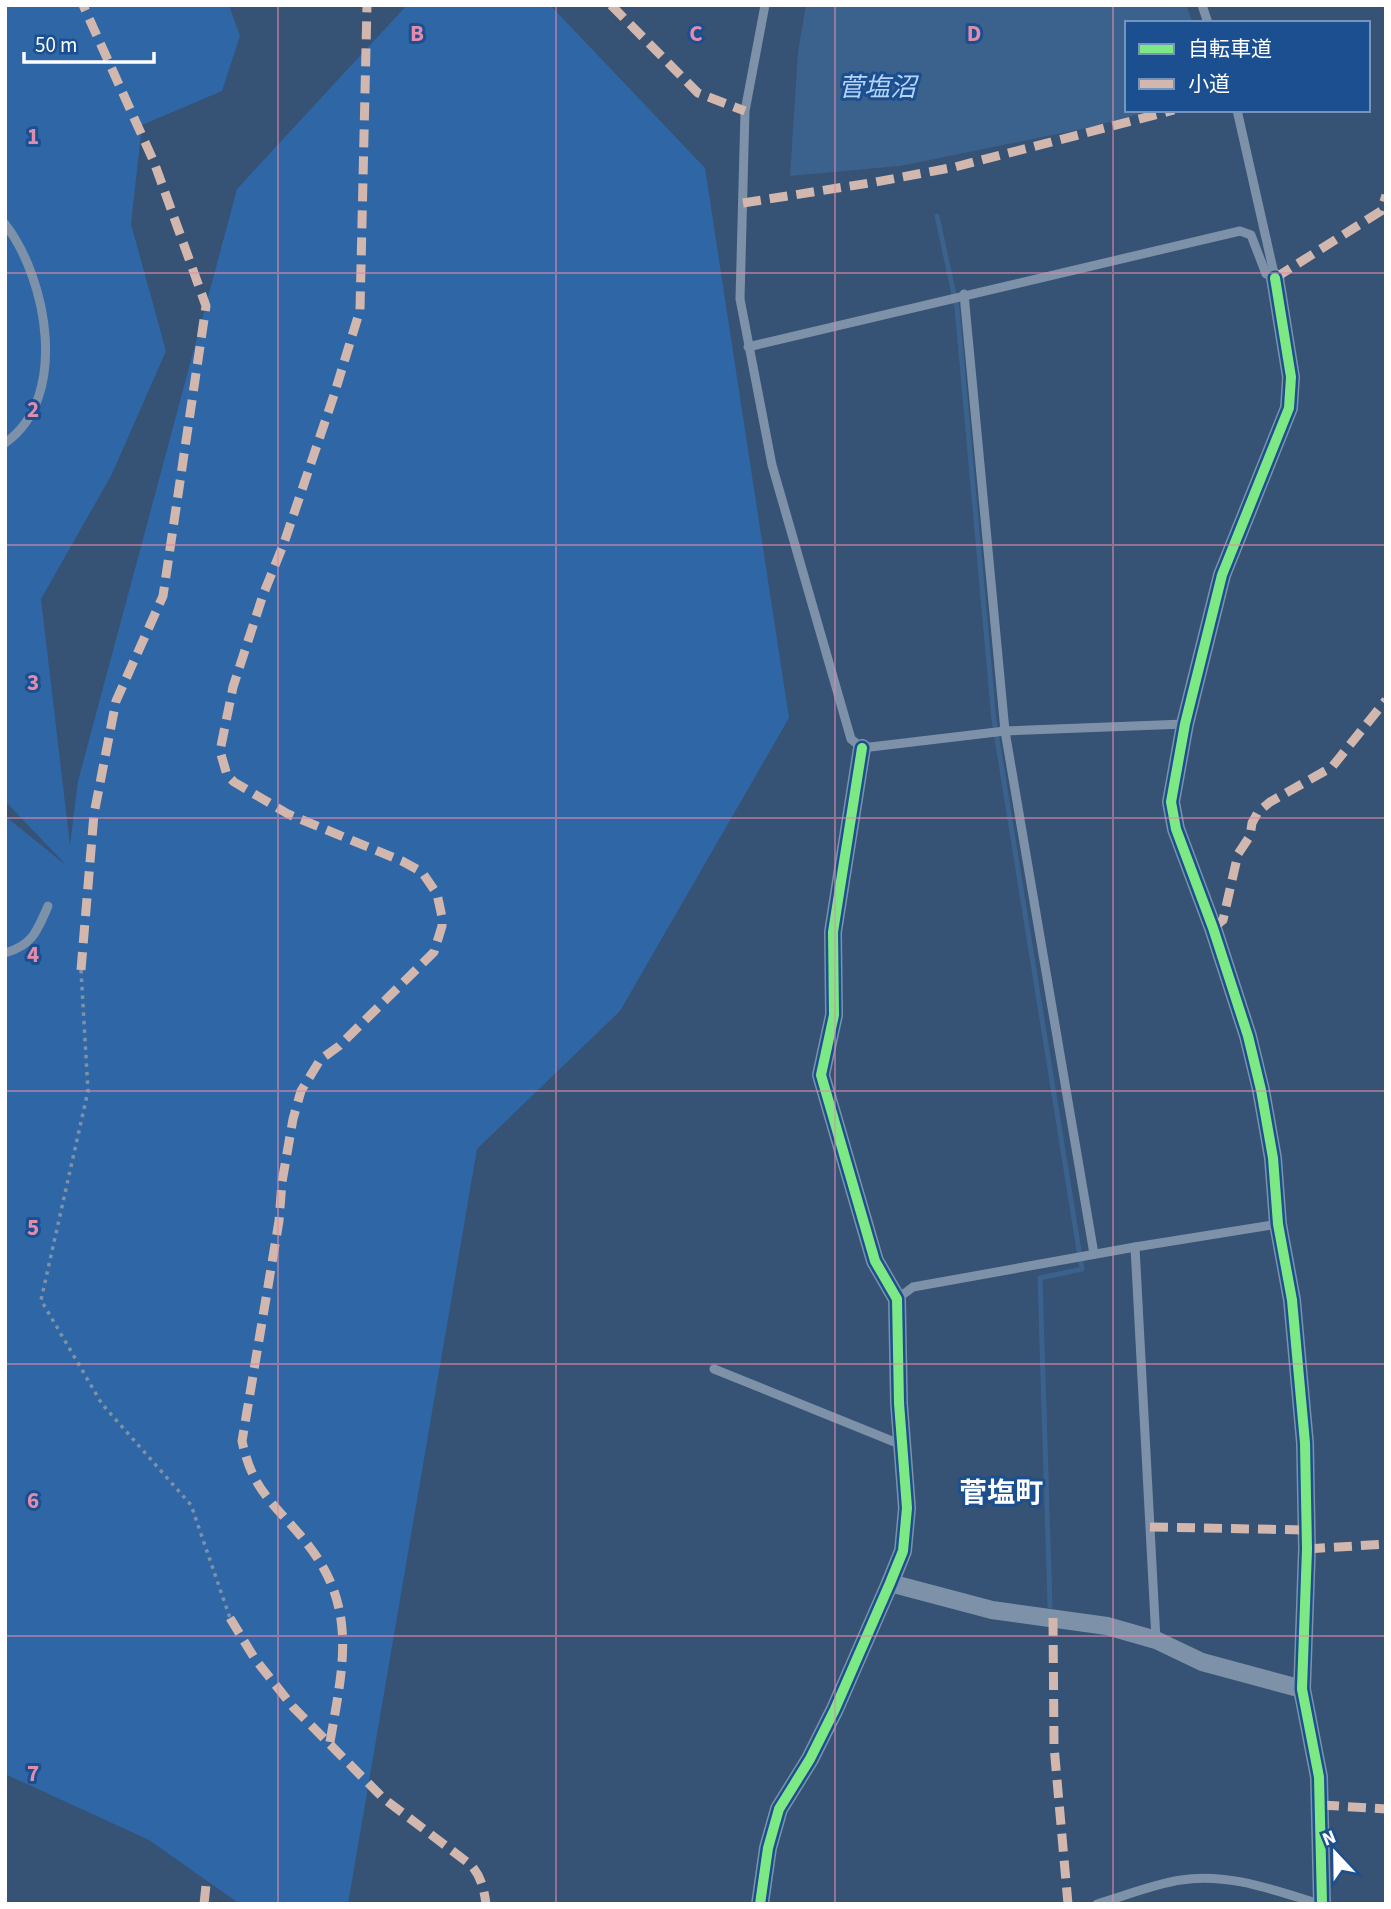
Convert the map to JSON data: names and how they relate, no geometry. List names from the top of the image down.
{
  "districts": ["菅塩町"],
  "water": ["菅塩沼"],
  "legend": ["自転車道", "小道"],
  "scale_bar": "50 m",
  "north": "top",
  "grid": {
    "columns": ["B", "C", "D"],
    "rows": [
      "1",
      "2",
      "3",
      "4",
      "5",
      "6",
      "7"
    ]
  }
}
